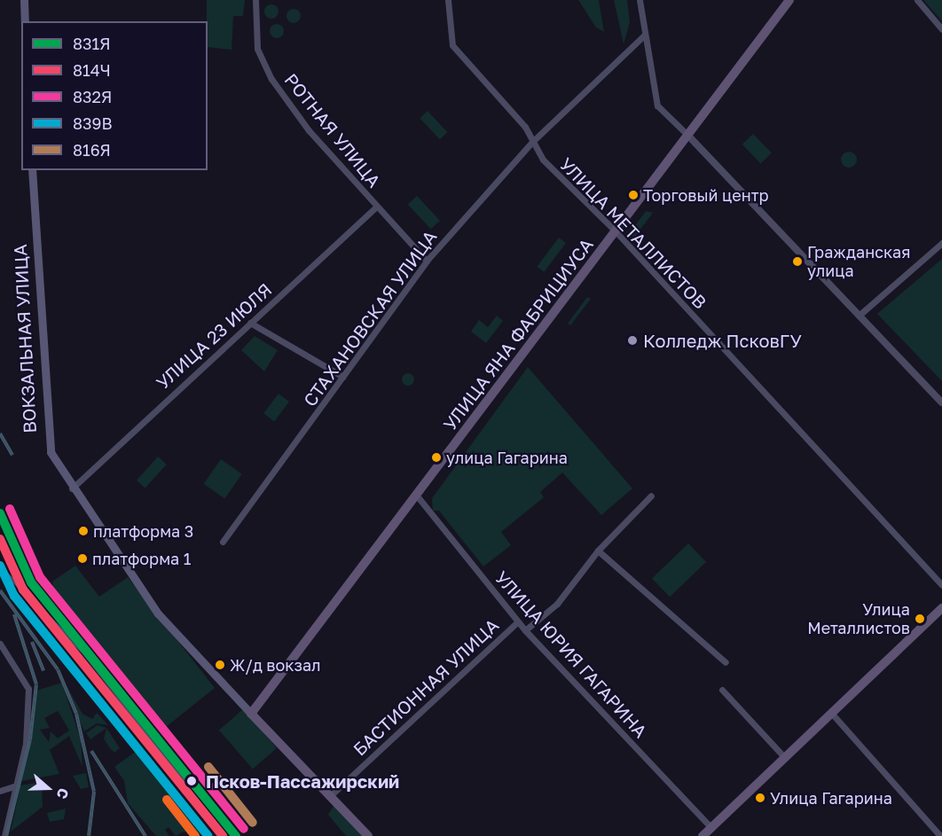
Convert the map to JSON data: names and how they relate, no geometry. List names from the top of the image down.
{
  "streets": {
    "main road": ["УЛИЦА ЯНА ФАБРИЦИУСА", "ВОКЗАЛЬНАЯ УЛИЦА"],
    "street": [
      "РОТНАЯ УЛИЦА",
      "УЛИЦА МЕТАЛЛИСТОВ",
      "СТАХАНОВСКАЯ УЛИЦА",
      "УЛИЦА 23 ИЮЛЯ",
      "УЛИЦА ЮРИЯ ГАГАРИНА",
      "БАСТИОННАЯ УЛИЦА"
    ]
  },
  "crossings": [
    ["РОТНАЯ УЛИЦА", "СТАХАНОВСКАЯ УЛИЦА"],
    ["РОТНАЯ УЛИЦА", "УЛИЦА 23 ИЮЛЯ"],
    ["УЛИЦА МЕТАЛЛИСТОВ", "СТАХАНОВСКАЯ УЛИЦА"],
    ["УЛИЦА МЕТАЛЛИСТОВ", "УЛИЦА ЯНА ФАБРИЦИУСА"],
    ["УЛИЦА ЯНА ФАБРИЦИУСА", "ВОКЗАЛЬНАЯ УЛИЦА"],
    ["УЛИЦА ЯНА ФАБРИЦИУСА", "УЛИЦА ЮРИЯ ГАГАРИНА"],
    ["УЛИЦА 23 ИЮЛЯ", "ВОКЗАЛЬНАЯ УЛИЦА"],
    ["ВОКЗАЛЬНАЯ УЛИЦА", "БАСТИОННАЯ УЛИЦА"],
    ["УЛИЦА ЮРИЯ ГАГАРИНА", "БАСТИОННАЯ УЛИЦА"]
  ],
  "places": [
    "Торговый центр",
    "Гражданская улица",
    "Колледж ПсковГУ",
    "улица Гагарина",
    "платформа 3",
    "платформа 1",
    "Улица Металлистов",
    "Ж/д вокзал",
    "Псков-Пассажирский",
    "Улица Гагарина"
  ],
  "lines": [
    "transit line 832Я",
    "transit line 831Я",
    "transit line 814Ч",
    "transit line 839В",
    "transit line 816Я"
  ],
  "legend": [
    "831Я",
    "814Ч",
    "832Я",
    "839В",
    "816Я"
  ],
  "north": "right"
}
